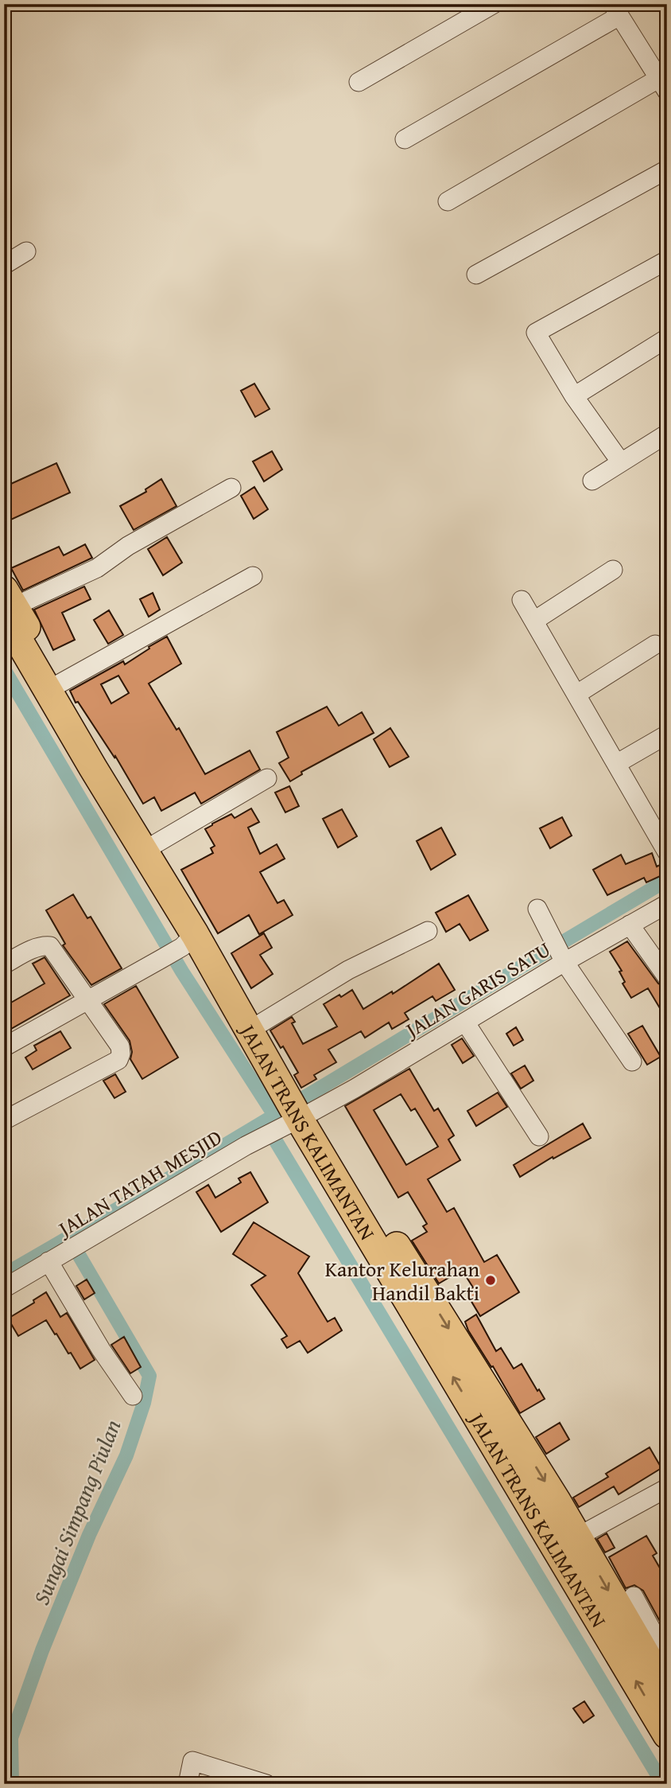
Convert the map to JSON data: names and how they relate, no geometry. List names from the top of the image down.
{
  "streets": {
    "highway": ["JALAN TRANS KALIMANTAN"],
    "street": ["JALAN GARIS SATU", "JALAN TATAH MESJID"]
  },
  "crossings": [
    ["JALAN GARIS SATU", "JALAN TRANS KALIMANTAN"],
    ["JALAN GARIS SATU", "JALAN TATAH MESJID"],
    ["JALAN TRANS KALIMANTAN", "JALAN TATAH MESJID"]
  ],
  "water": ["Sungai Simpang Piulan"],
  "places": ["Kantor Kelurahan Handil Bakti"]
}
